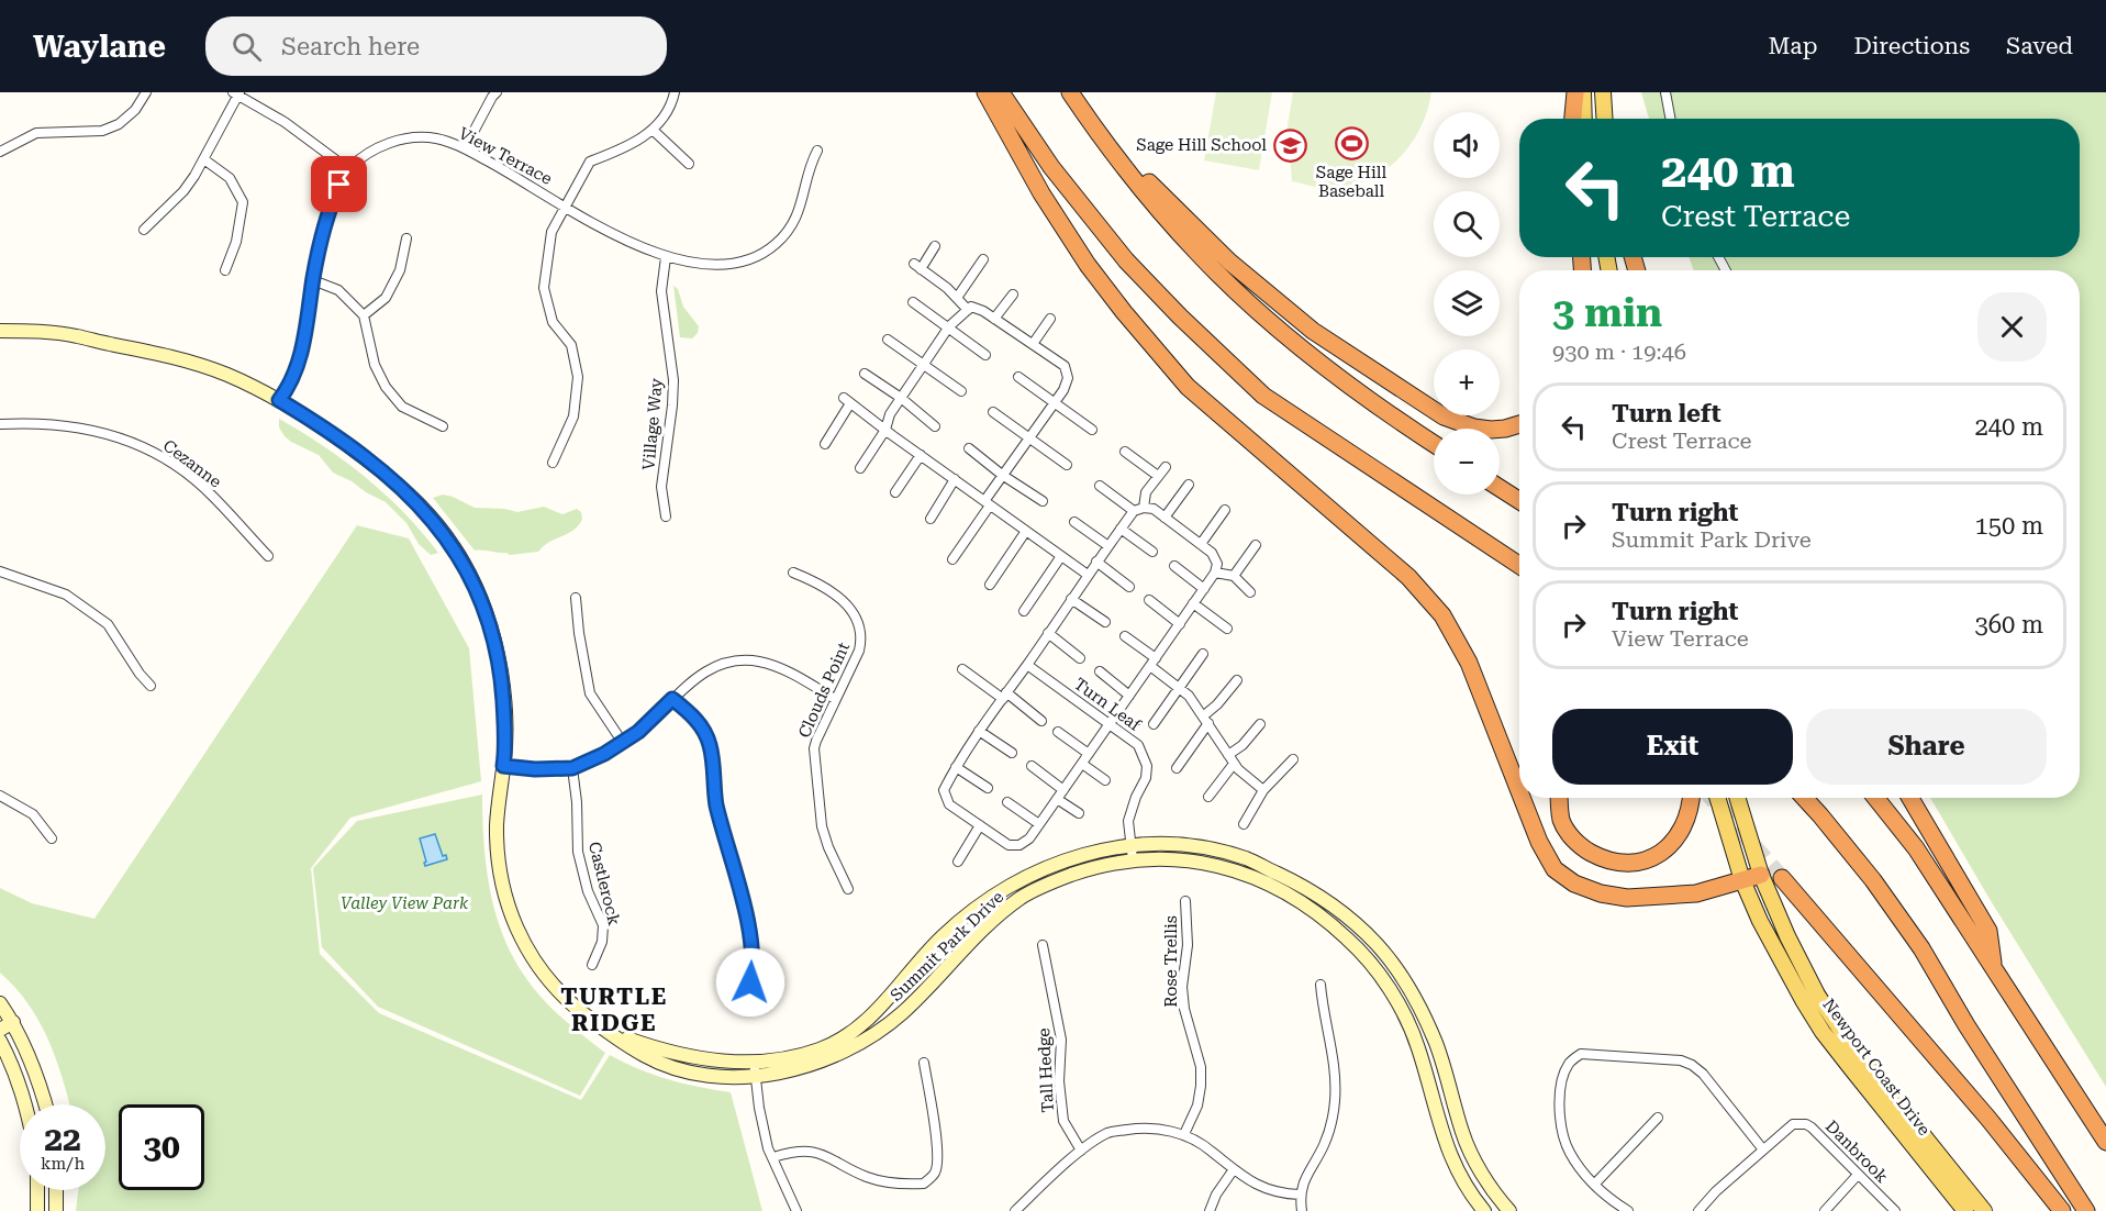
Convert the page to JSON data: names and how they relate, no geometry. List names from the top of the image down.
{
  "streets": {
    "main road": ["Newport Coast Drive"],
    "street": [
      "View Terrace",
      "Village Way",
      "Cezanne",
      "Clouds Point",
      "Turn Leaf",
      "Castlerock",
      "Summit Park Drive",
      "Rose Trellis",
      "Tall Hedge",
      "Danbrook"
    ]
  },
  "crossings": [
    ["View Terrace", "Village Way"],
    ["View Terrace", "Summit Park Drive"],
    ["Turn Leaf", "Summit Park Drive"]
  ],
  "districts": ["TURTLE RIDGE"],
  "parks": ["Valley View Park"],
  "places": {
    "sports": ["Sage Hill Baseball"],
    "school or university": ["Sage Hill School"]
  },
  "page": {
    "header": "Waylane",
    "search": "Search here",
    "nav": ["Map", "Directions", "Saved"],
    "map_buttons": ["+", "−"],
    "turn": ["240 m", "Crest Terrace"],
    "heading": ["3 min", "930 m · 19:46"],
    "list": [
      {
        "name": "Turn left",
        "note": "Crest Terrace",
        "value": "240 m"
      },
      {
        "name": "Turn right",
        "note": "Summit Park Drive",
        "value": "150 m"
      },
      {
        "name": "Turn right",
        "note": "View Terrace",
        "value": "360 m"
      }
    ],
    "buttons": ["Exit", "Share"],
    "speed": "22 km/h",
    "limit": "30"
  }
}
